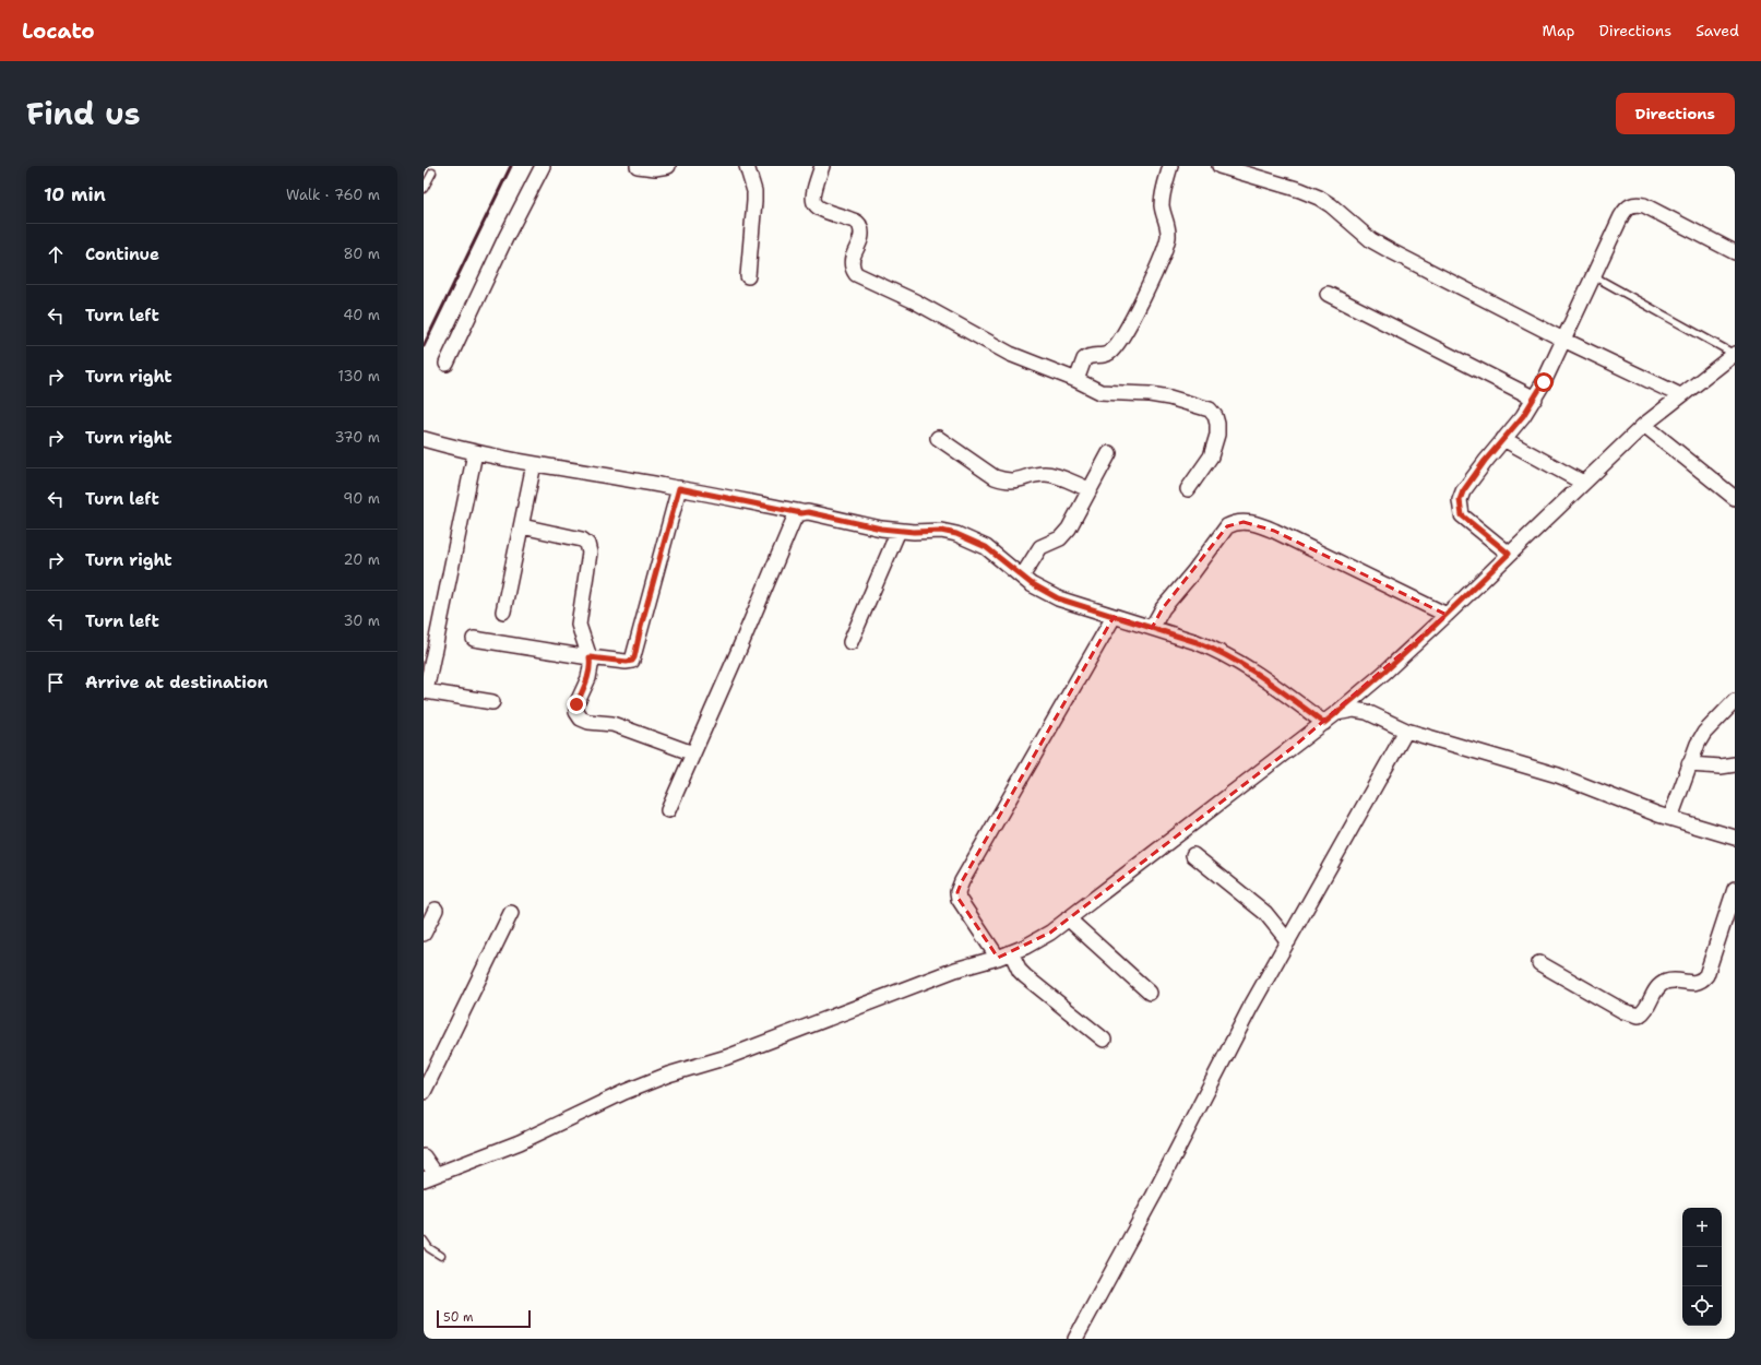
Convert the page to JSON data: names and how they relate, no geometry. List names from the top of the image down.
{
  "scale_bar": "50 m",
  "page": {
    "header": "Locato",
    "nav": ["Map", "Directions", "Saved"],
    "title": "Find us",
    "buttons": "Directions",
    "heading": ["10 min", "Walk · 760 m"],
    "list": [
      ["Continue", "80 m"],
      ["Turn left", "40 m"],
      ["Turn right", "130 m"],
      ["Turn right", "370 m"],
      ["Turn left", "90 m"],
      ["Turn right", "20 m"],
      ["Turn left", "30 m"],
      "Arrive at destination"
    ],
    "map_buttons": ["+", "−"],
    "scale": "50 m"
  }
}
